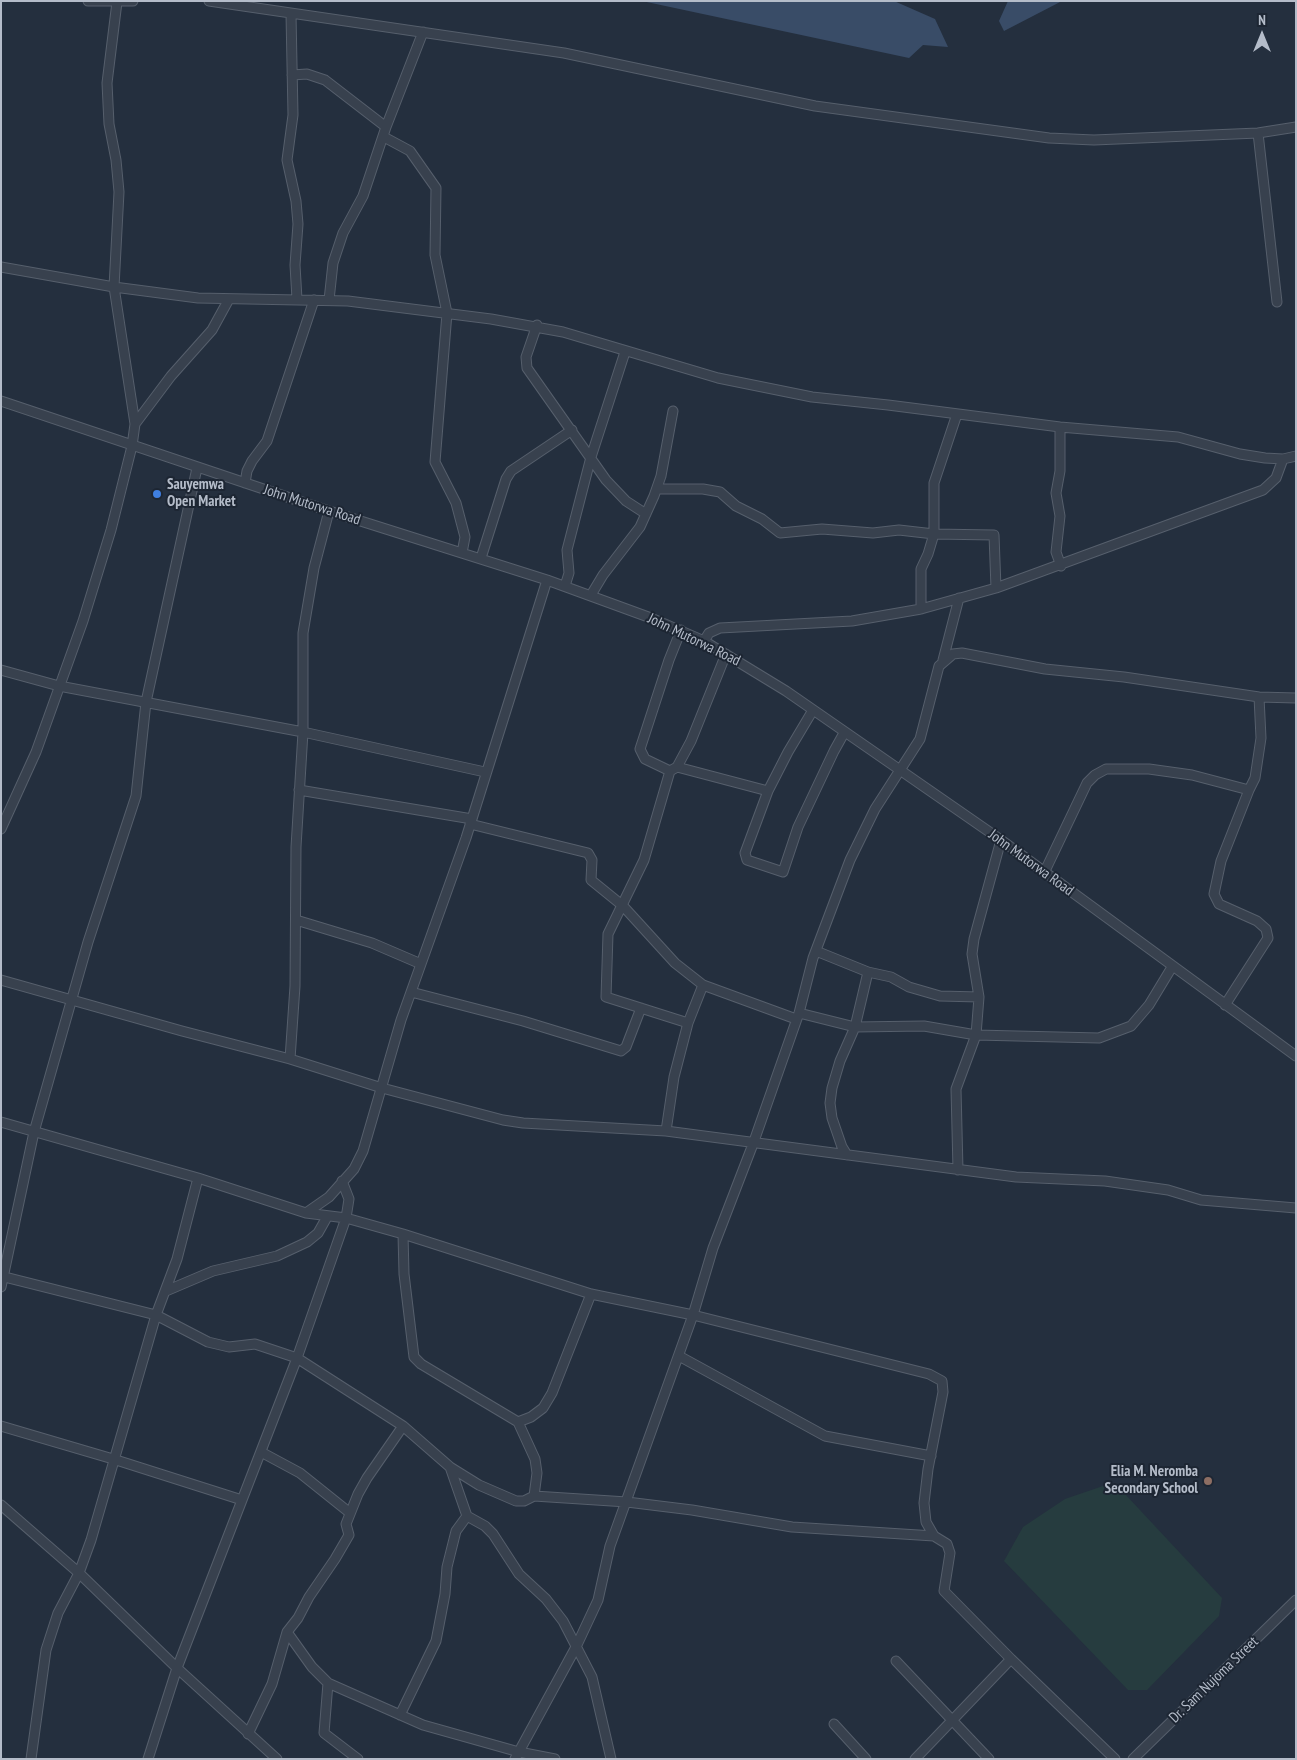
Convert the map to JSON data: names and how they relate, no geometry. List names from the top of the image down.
{
  "streets": {
    "street": ["John Mutorwa Road", "Dr. Sam Nujoma Street"]
  },
  "places": ["Sauyemwa Open Market", "Elia M. Neromba Secondary School"],
  "north": "top"
}
